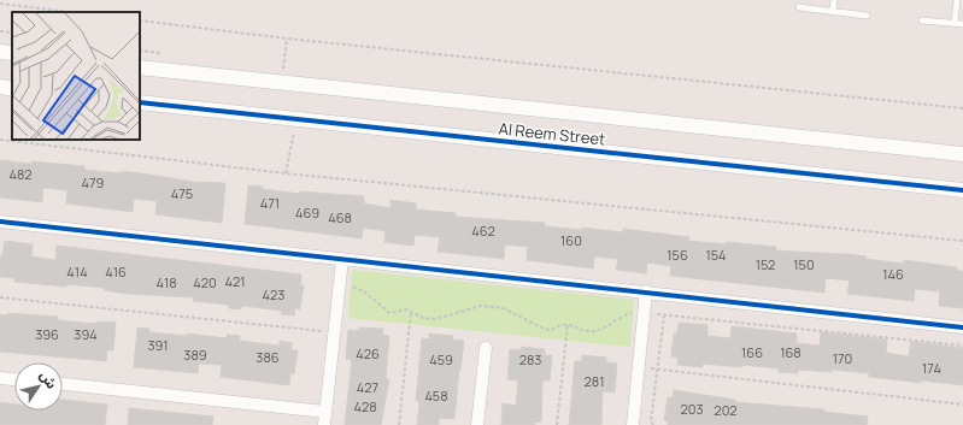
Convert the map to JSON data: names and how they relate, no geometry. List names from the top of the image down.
{
  "streets": {
    "street": ["Al Reem Street"]
  },
  "house_numbers": [
    "482",
    "479",
    "475",
    "471",
    "469",
    "468",
    "462",
    "160",
    "156",
    "154",
    "152",
    "150",
    "414",
    "416",
    "146",
    "421",
    "418",
    "420",
    "423",
    "396",
    "394",
    "391",
    "166",
    "168",
    "426",
    "389",
    "386",
    "170",
    "459",
    "283",
    "174",
    "281",
    "427",
    "458",
    "428",
    "203",
    "202"
  ],
  "north": "top right"
}
